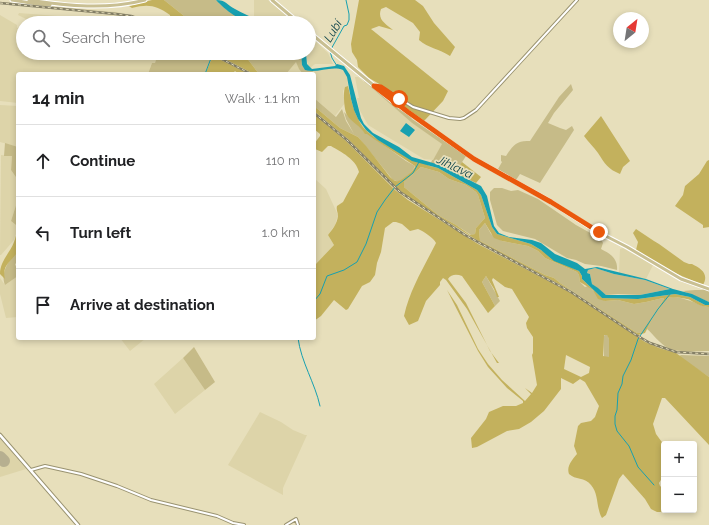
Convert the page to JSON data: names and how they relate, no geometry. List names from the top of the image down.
{
  "water": ["Lubí", "Jihlava"],
  "north": "top right",
  "page": {
    "search": "Search here",
    "heading": ["14 min", "Walk · 1.1 km"],
    "list": [
      ["Continue", "110 m"],
      ["Turn left", "1.0 km"],
      "Arrive at destination"
    ],
    "map_buttons": ["+", "−"]
  }
}
